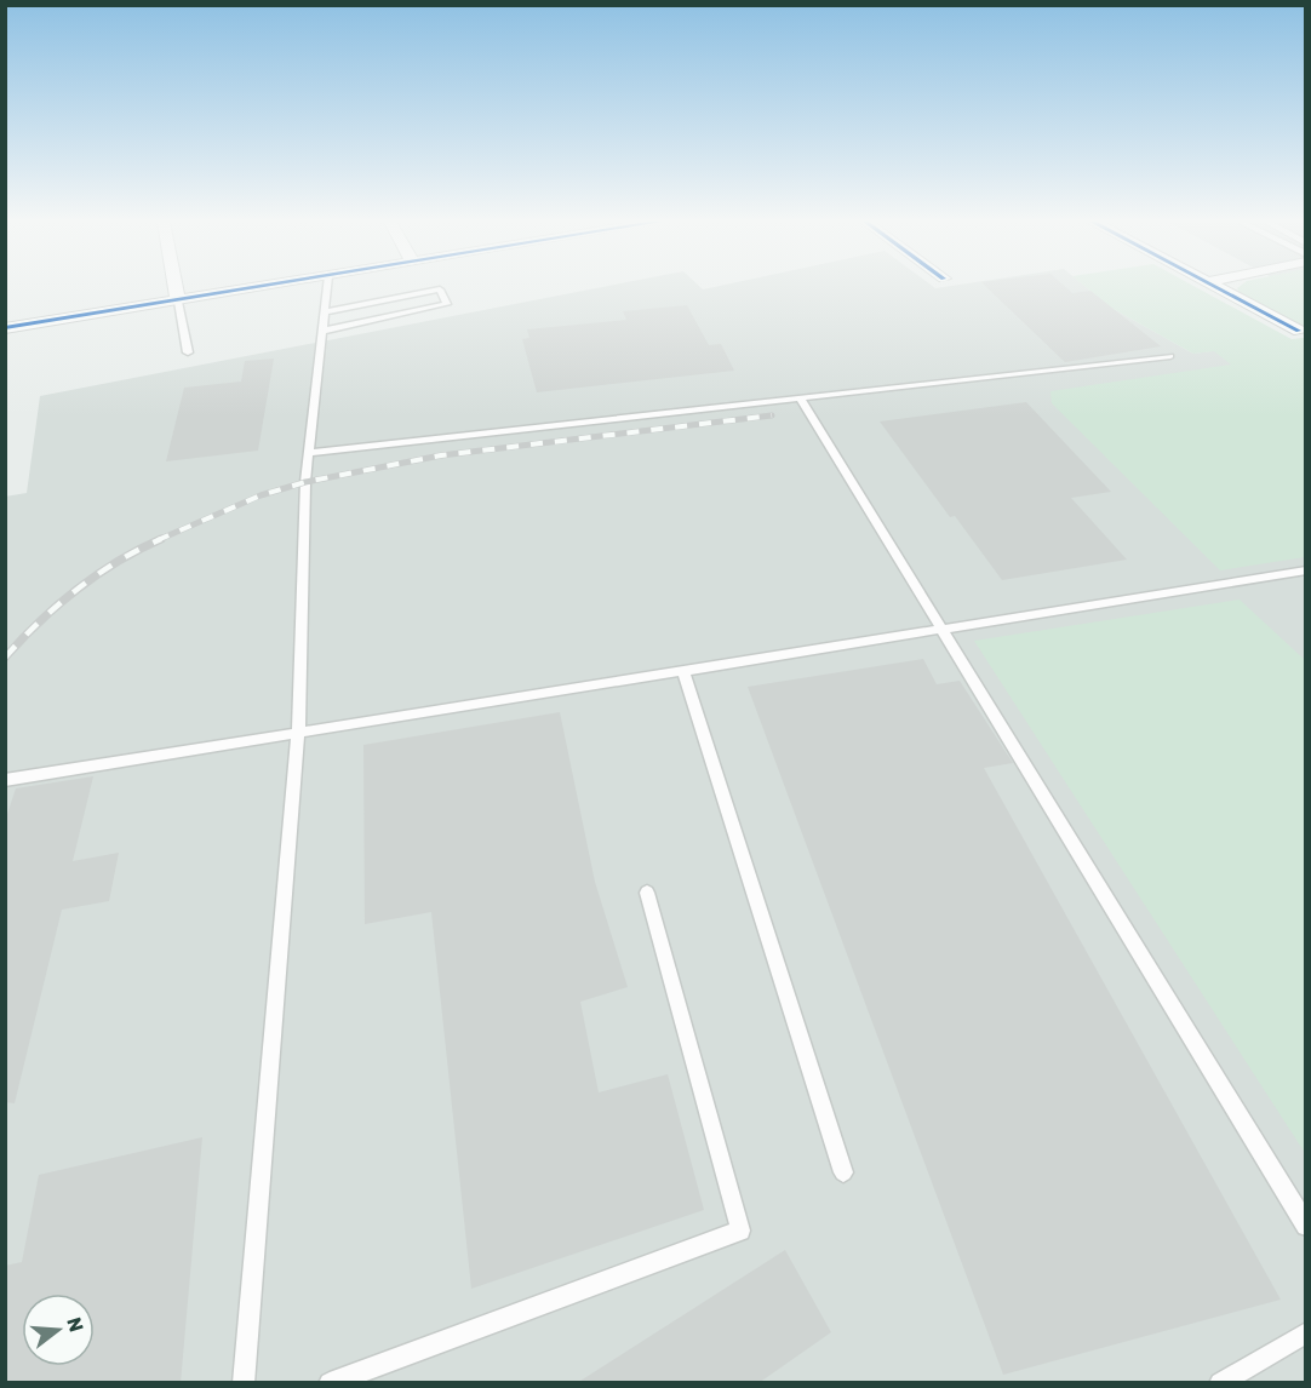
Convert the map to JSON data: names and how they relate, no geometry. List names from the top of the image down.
{
  "north": "right"
}
